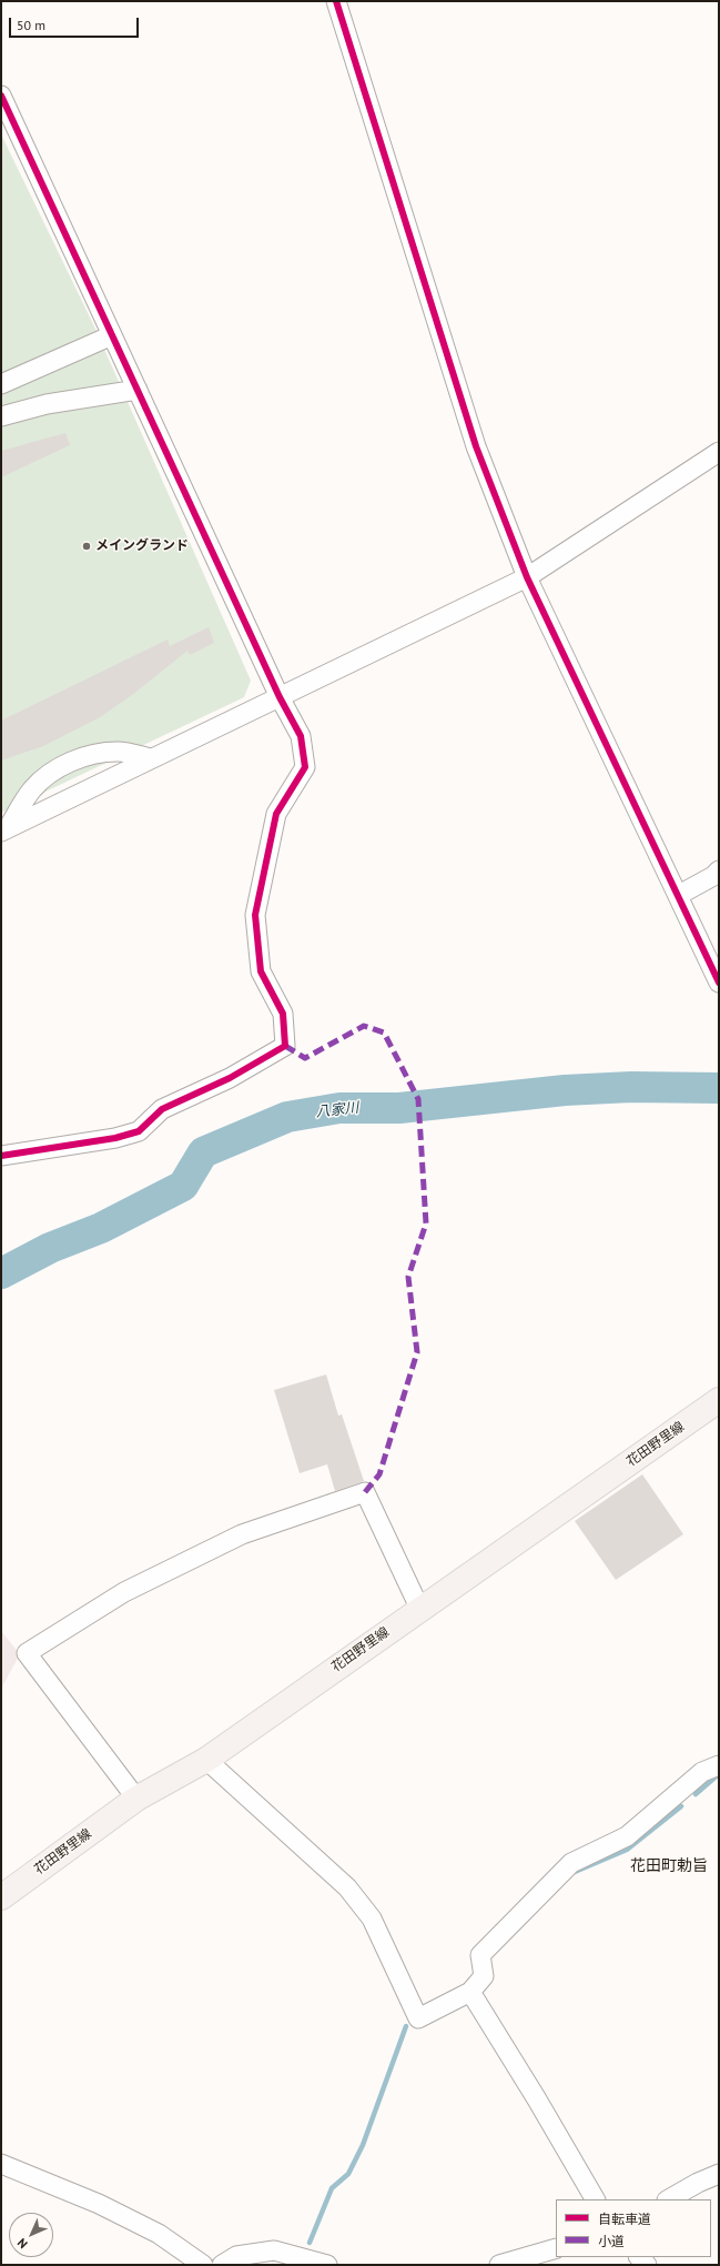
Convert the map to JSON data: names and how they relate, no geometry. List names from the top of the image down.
{
  "streets": {
    "main road": ["花田野里線"]
  },
  "districts": ["花田町勅旨"],
  "water": ["八家川"],
  "places": ["メイングランド"],
  "legend": ["自転車道", "小道"],
  "scale_bar": "50 m",
  "north": "bottom left"
}
